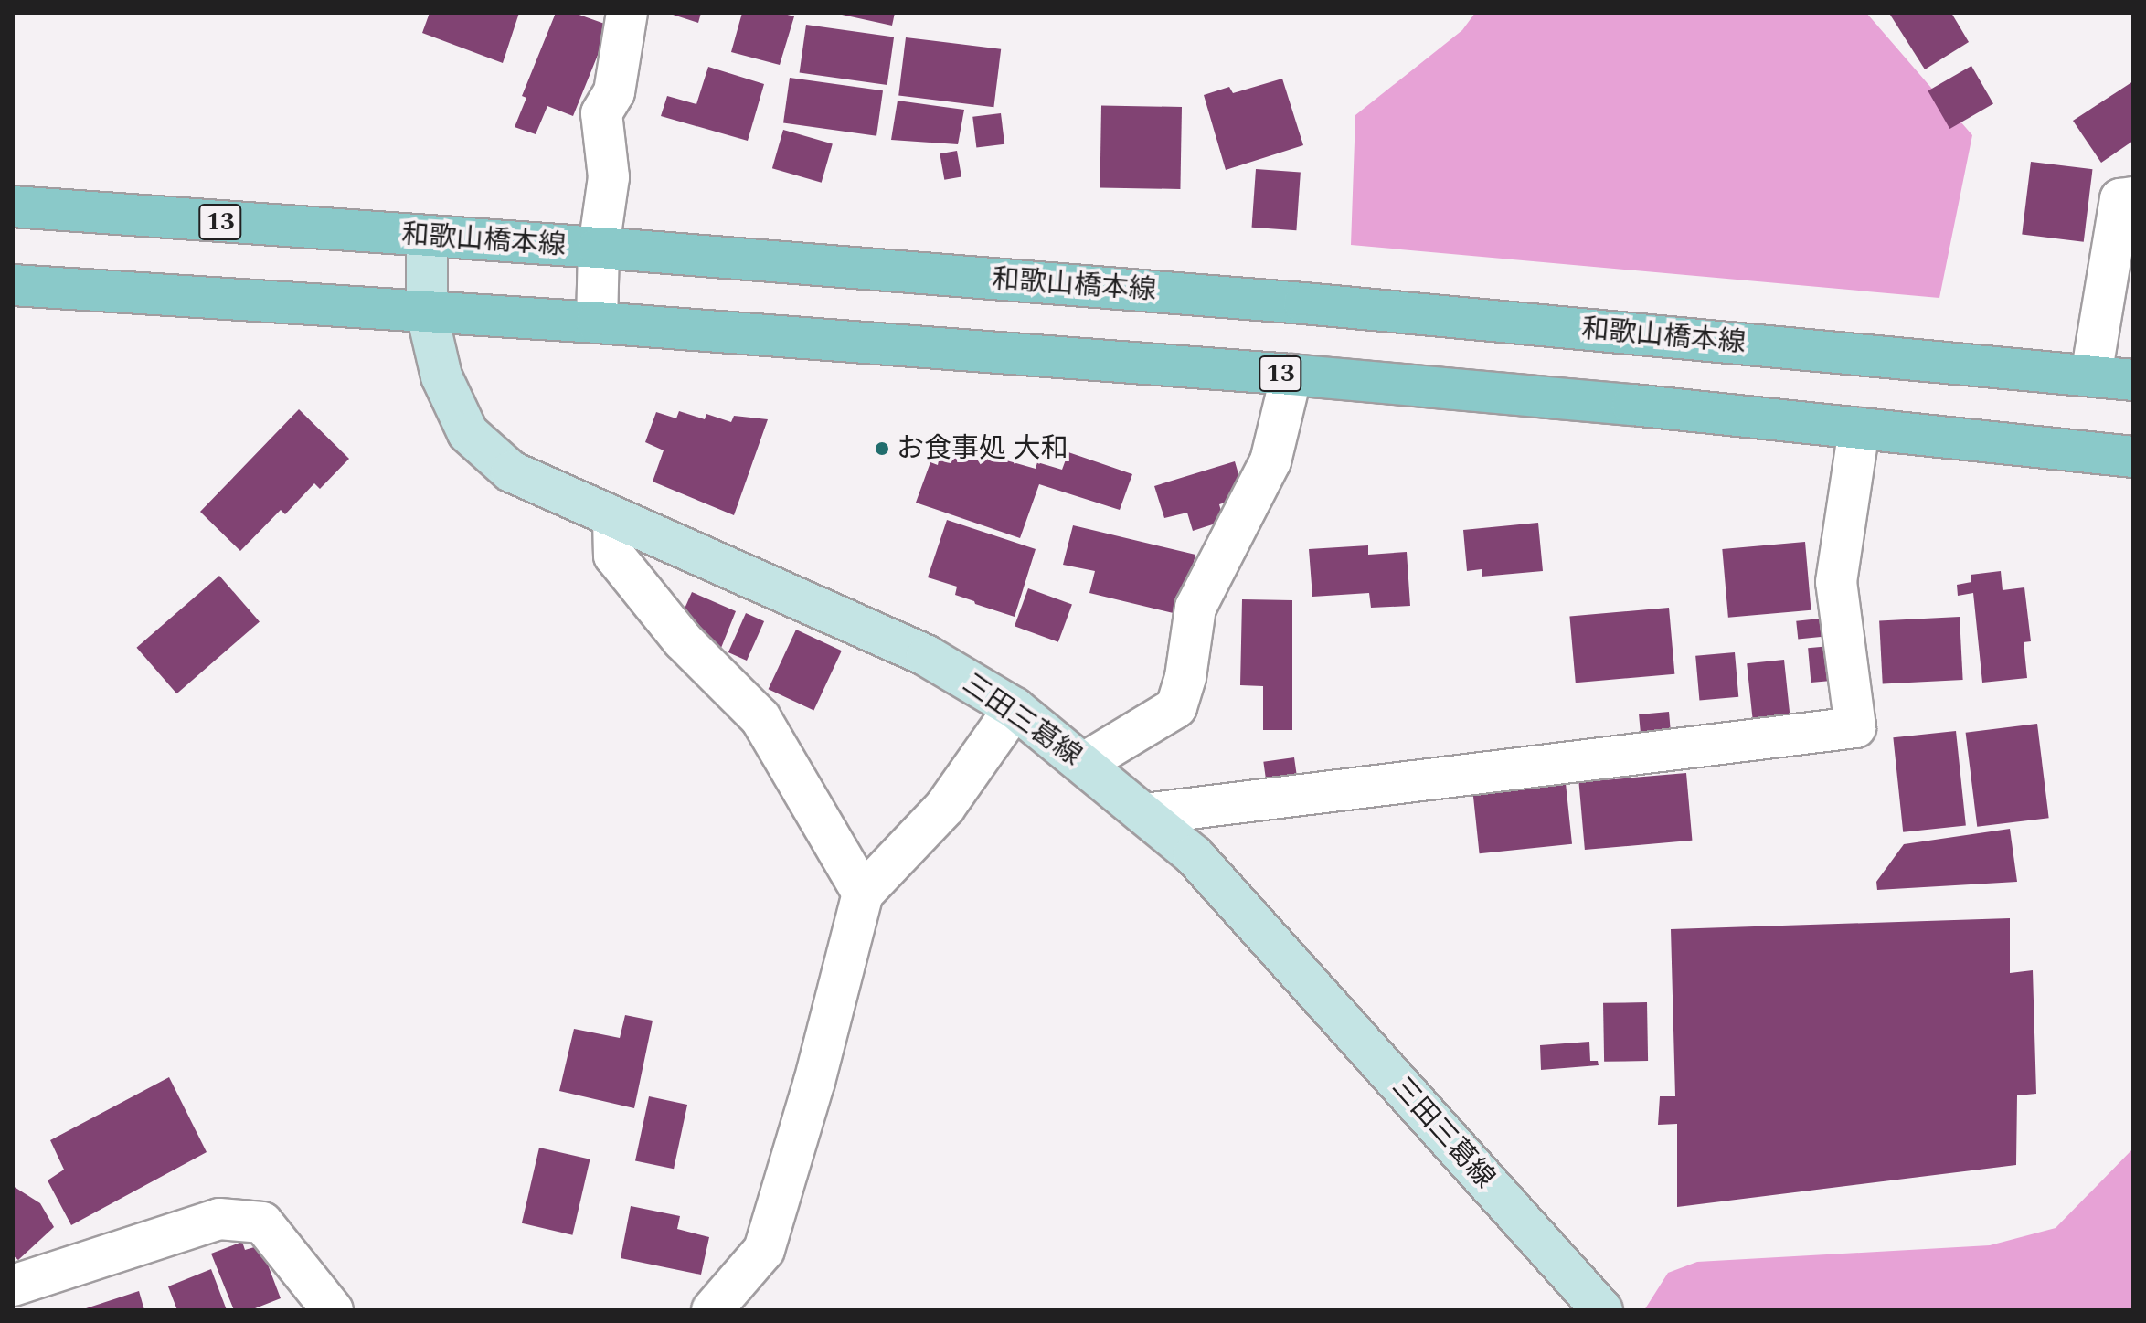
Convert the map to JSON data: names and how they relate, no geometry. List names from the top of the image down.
{
  "streets": {
    "main road": ["13", "和歌山橋本線", "三田三葛線"]
  },
  "crossings": [
    ["13", "三田三葛線"],
    ["和歌山橋本線", "三田三葛線"]
  ],
  "places": ["お食事処 大和"]
}
